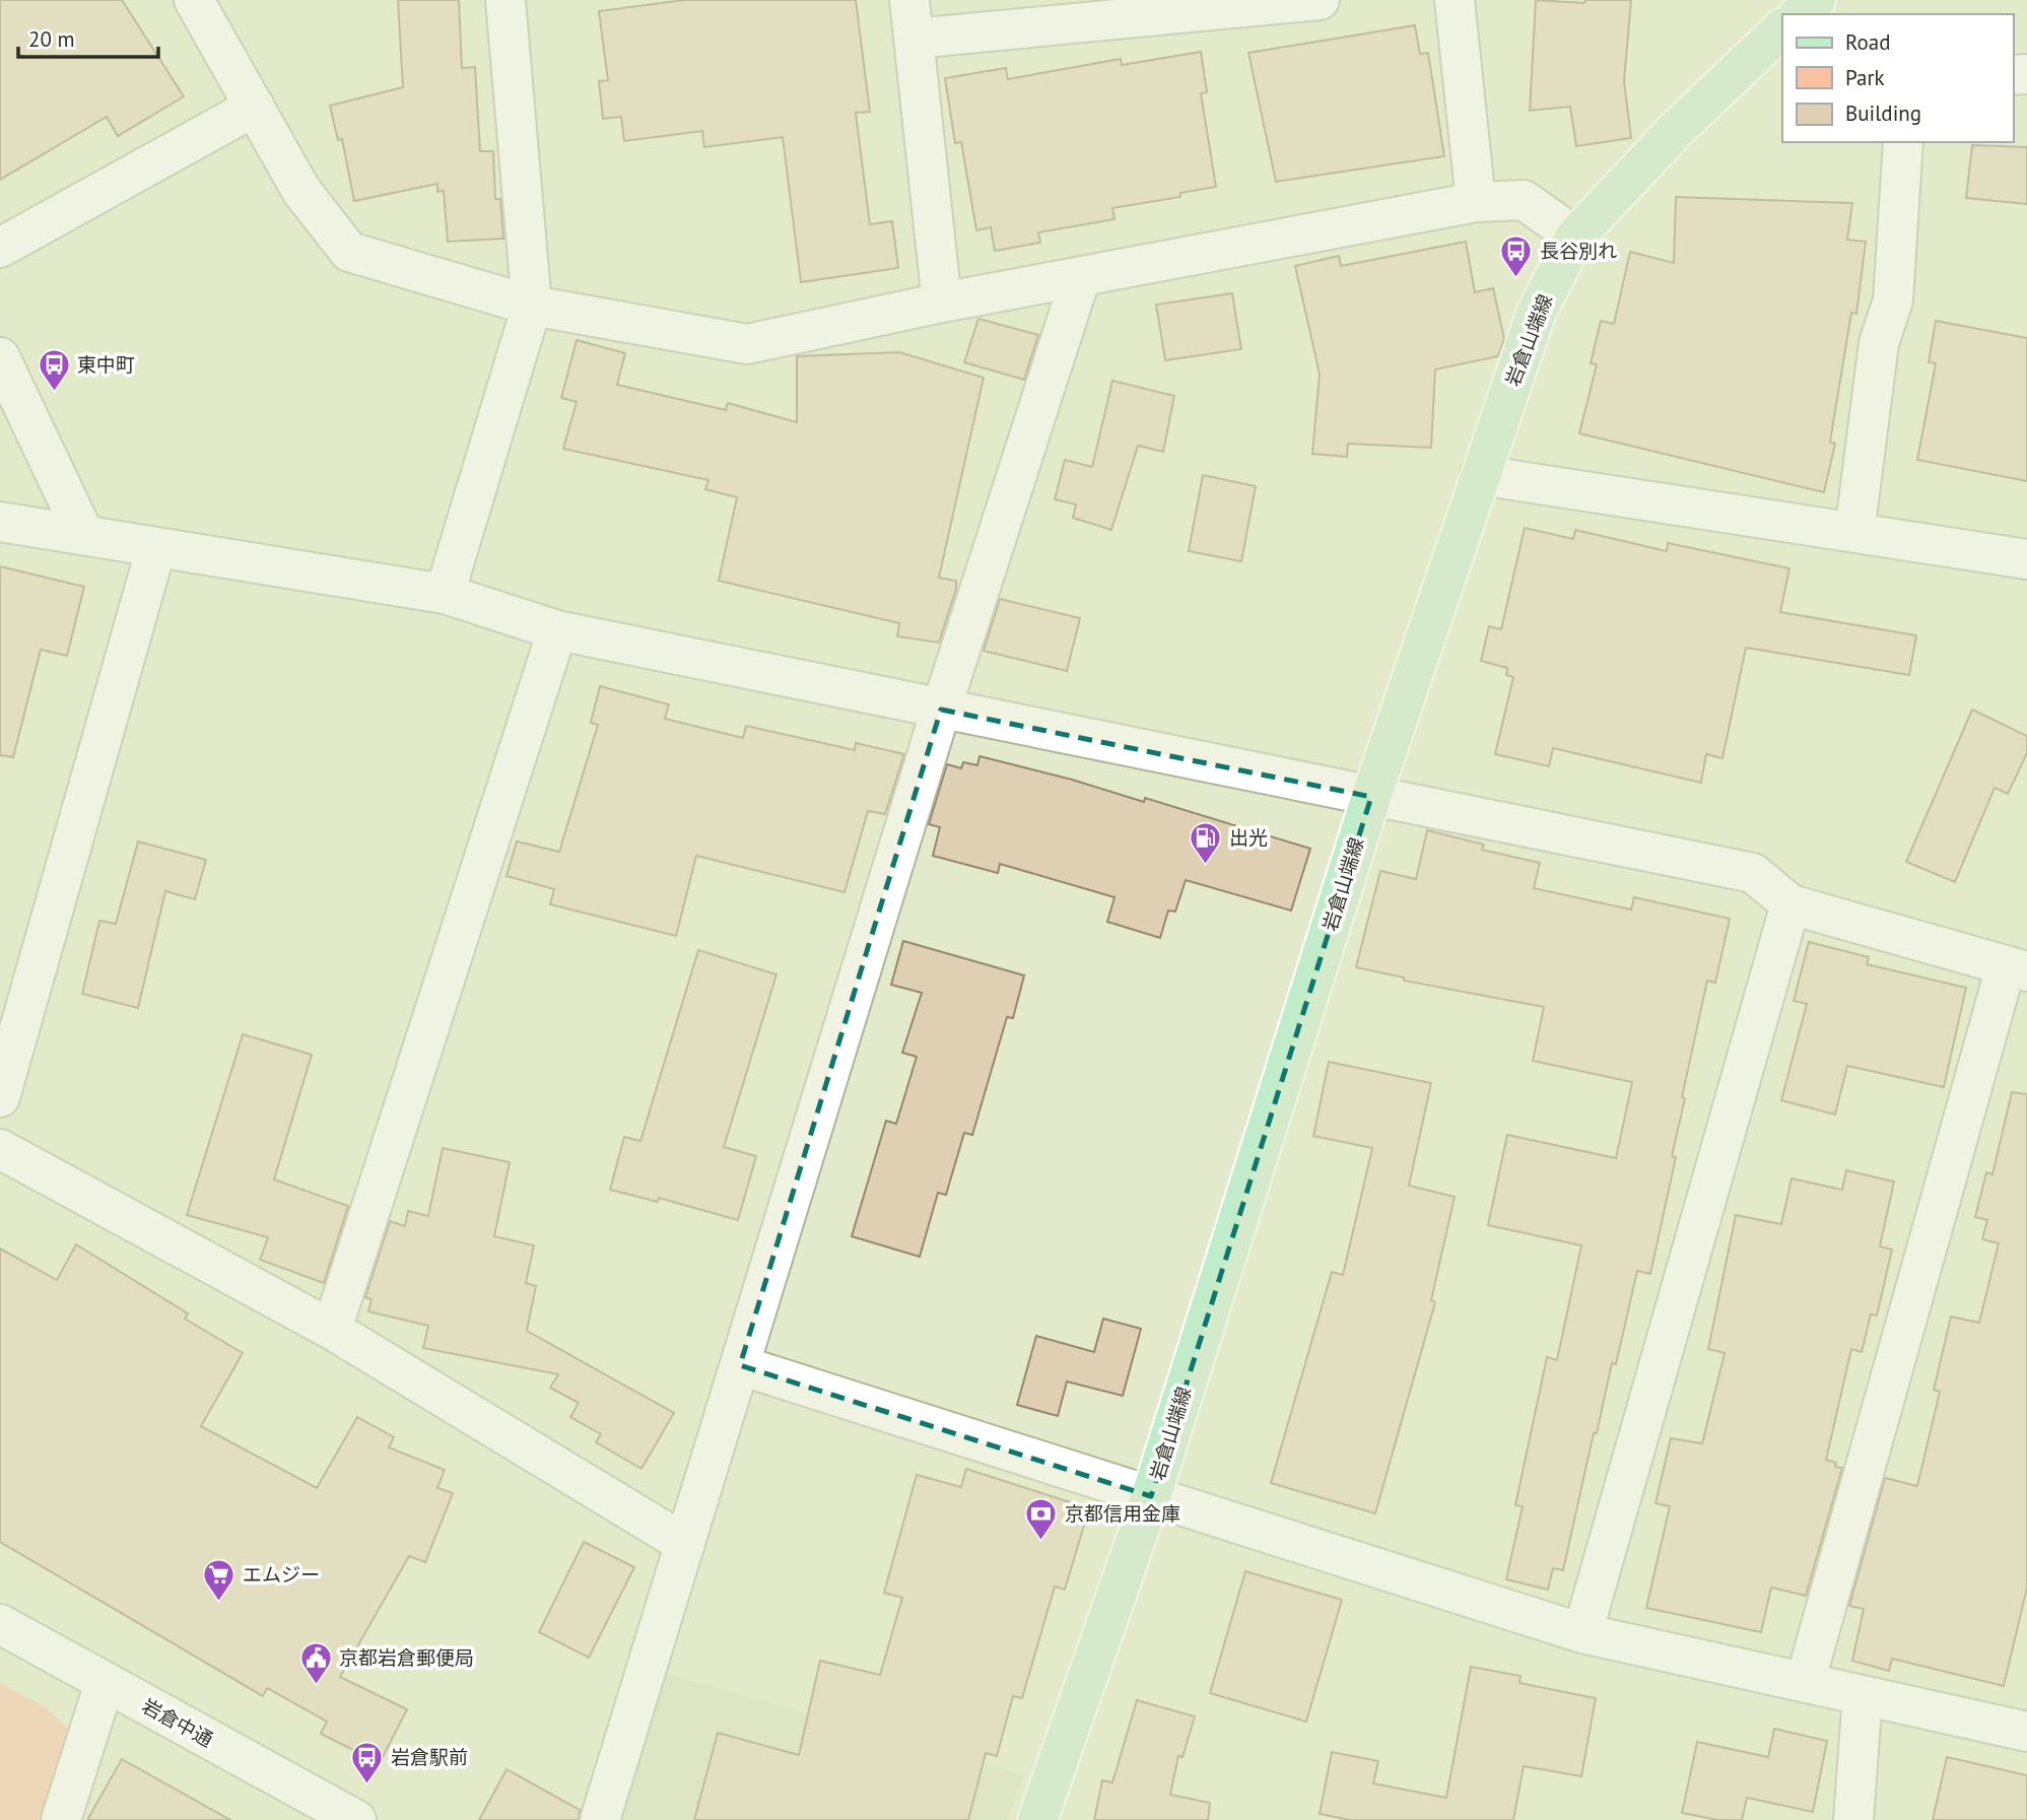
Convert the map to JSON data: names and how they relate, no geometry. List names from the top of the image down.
{
  "streets": {
    "main road": ["岩倉山端線"],
    "street": ["岩倉中通"]
  },
  "places": {
    "bus stop": ["長谷別れ", "東中町", "岩倉駅前"],
    "fuel station": ["出光"],
    "bank": ["京都信用金庫"],
    "supermarket": ["エムジー"],
    "public building": ["京都岩倉郵便局"]
  },
  "legend": ["Road", "Park", "Building"],
  "scale_bar": "20 m"
}
